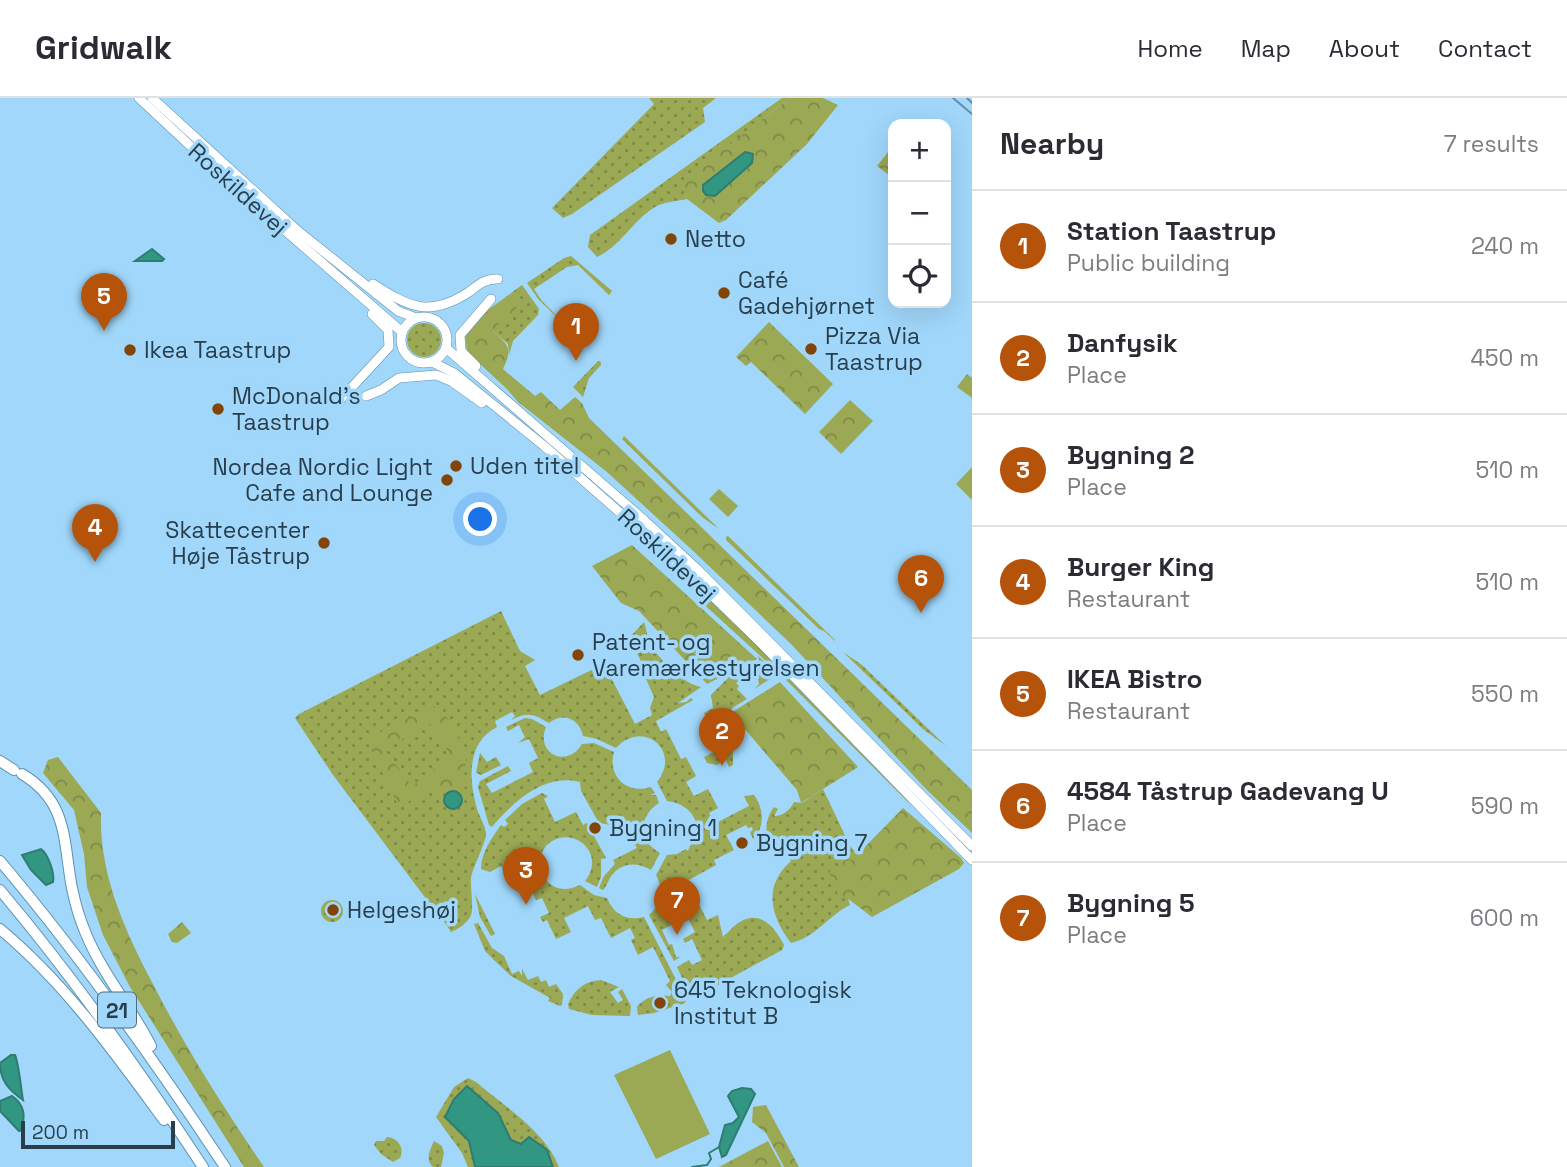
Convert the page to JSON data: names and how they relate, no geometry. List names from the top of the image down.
{
  "streets": {
    "highway": ["21"],
    "main road": ["Roskildevej"]
  },
  "places": [
    "Netto",
    "Café Gadehjørnet",
    "Pizza Via Taastrup",
    "Ikea Taastrup",
    "McDonald's Taastrup",
    "Uden titel",
    "Nordea Nordic Light Cafe and Lounge",
    "Skattecenter Høje Tåstrup",
    "Patent- og Varemærkestyrelsen",
    "Bygning 1",
    "Bygning 7",
    "Helgeshøj",
    "645 Teknologisk Institut B"
  ],
  "scale_bar": "200 m",
  "page": {
    "header": "Gridwalk",
    "nav": [
      "Home",
      "Map",
      "About",
      "Contact"
    ],
    "heading": ["Nearby", "7 results"],
    "map_buttons": ["+", "−"],
    "list": [
      {
        "mark": "1",
        "name": "Station Taastrup",
        "note": "Public building",
        "value": "240 m"
      },
      {
        "mark": "2",
        "name": "Danfysik",
        "note": "Place",
        "value": "450 m"
      },
      {
        "mark": "3",
        "name": "Bygning 2",
        "note": "Place",
        "value": "510 m"
      },
      {
        "mark": "4",
        "name": "Burger King",
        "note": "Restaurant",
        "value": "510 m"
      },
      {
        "mark": "5",
        "name": "IKEA Bistro",
        "note": "Restaurant",
        "value": "550 m"
      },
      {
        "mark": "6",
        "name": "4584 Tåstrup Gadevang U",
        "note": "Place",
        "value": "590 m"
      },
      {
        "mark": "7",
        "name": "Bygning 5",
        "note": "Place",
        "value": "600 m"
      }
    ],
    "pins": [
      "5",
      "1",
      "4",
      "6",
      "2",
      "3",
      "7"
    ],
    "scale": "200 m"
  }
}
